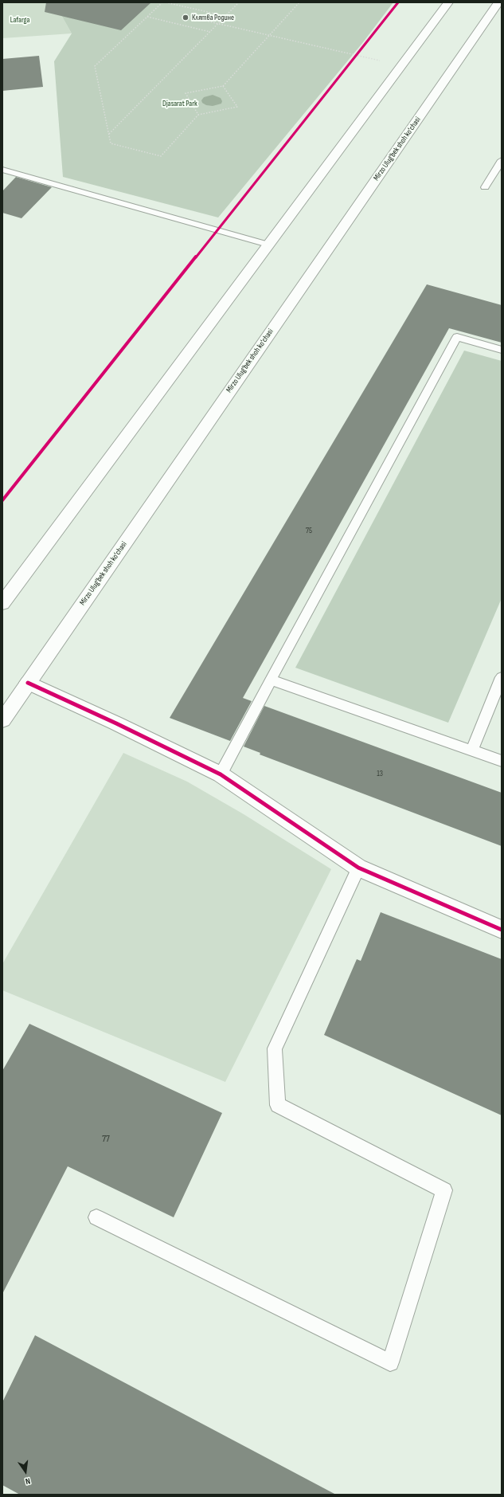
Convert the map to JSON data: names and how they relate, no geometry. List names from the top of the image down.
{
  "streets": {
    "main road": ["Mirzo Ulug'bek shoh ko'chasi"]
  },
  "parks": ["Lafarga", "Djasarat Park"],
  "places": ["Клятва Родине"],
  "house_numbers": ["75", "13", "77"],
  "north": "bottom"
}
